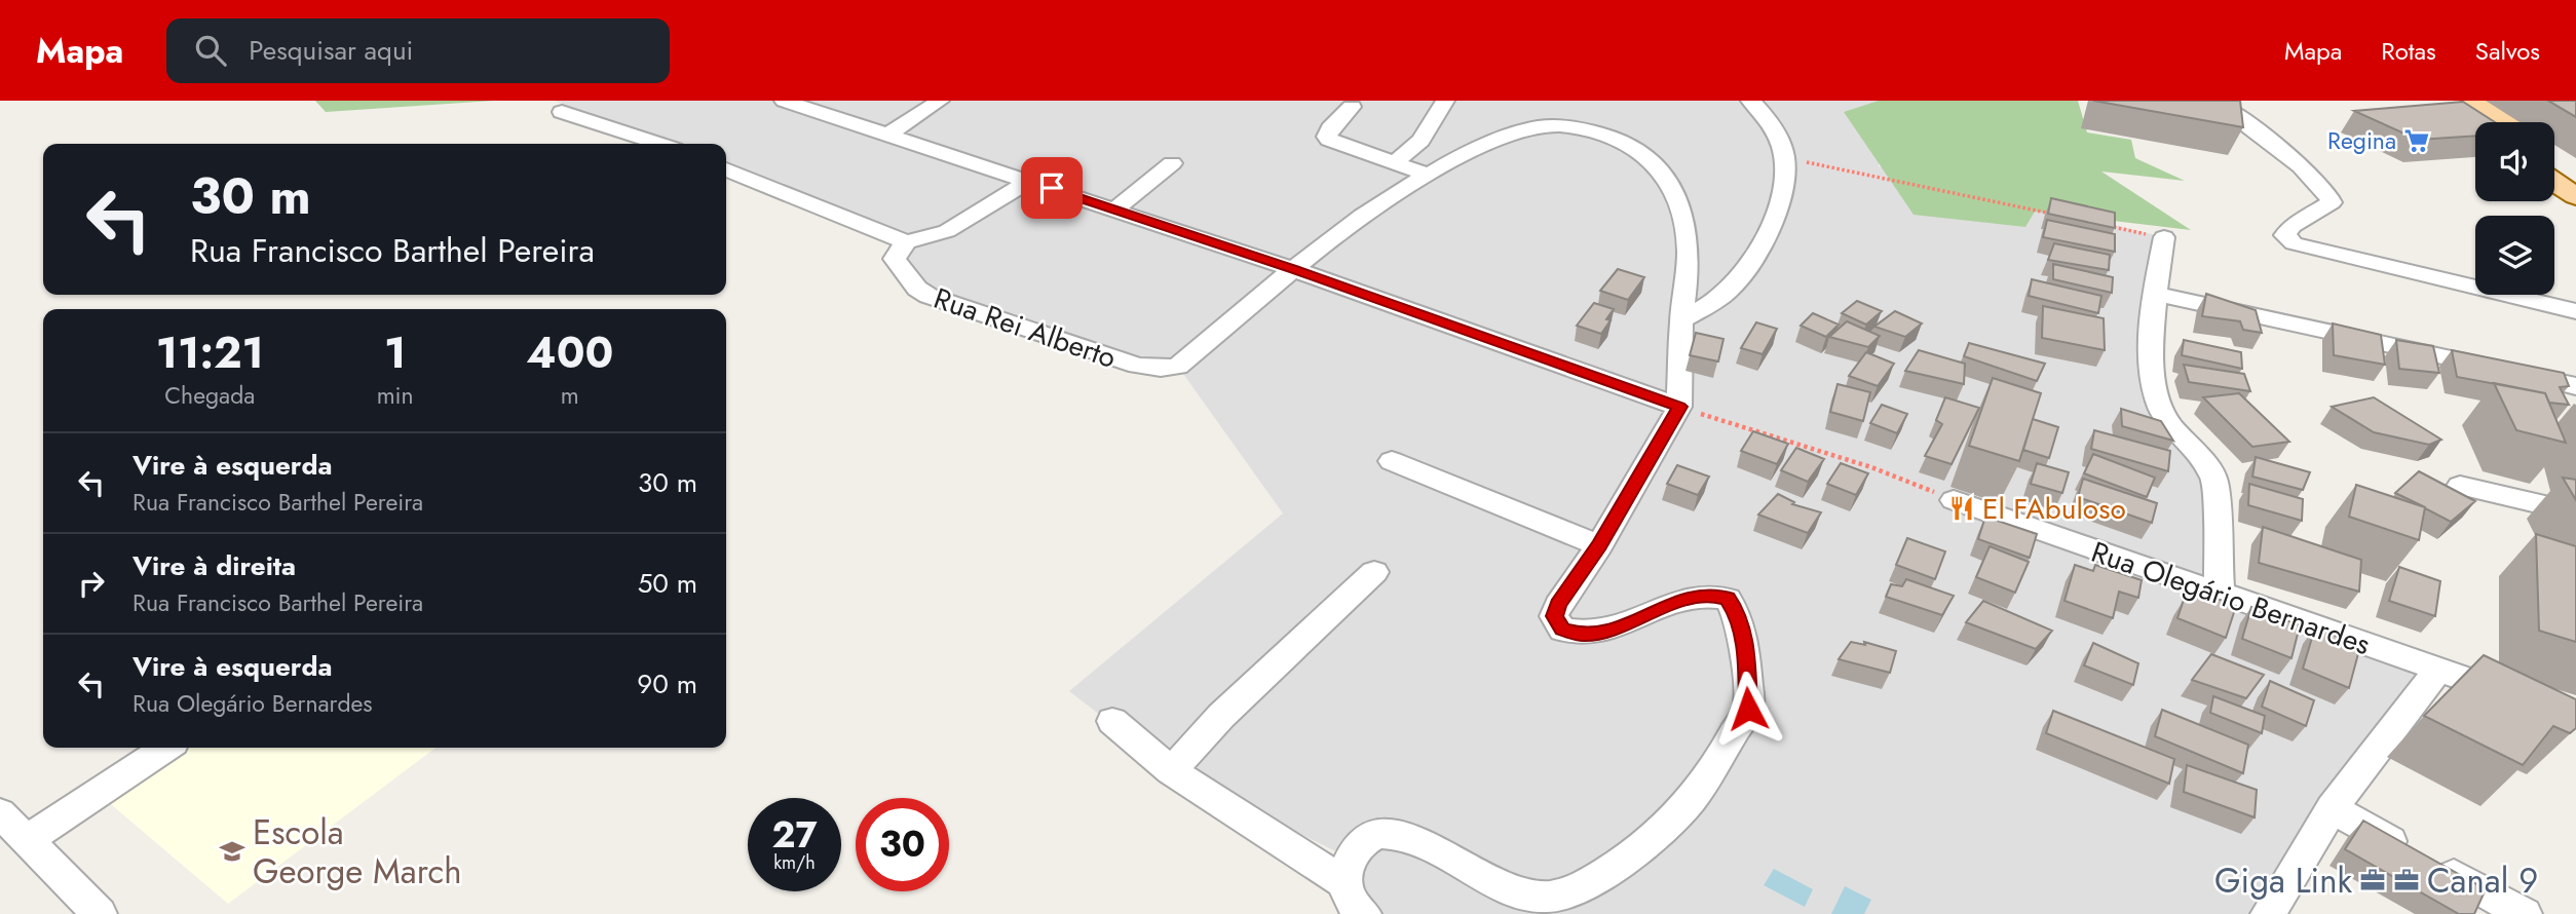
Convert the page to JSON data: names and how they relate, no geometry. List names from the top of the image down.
{
  "streets": {
    "street": ["Rua Rei Alberto", "Rua Olegário Bernardes"]
  },
  "places": {
    "supermarket": ["Regina"],
    "restaurant": ["El FAbuloso"],
    "school or university": ["Escola George March"],
    "office": ["Giga Link", "Canal 9"]
  },
  "page": {
    "header": "Mapa",
    "search": "Pesquisar aqui",
    "nav": ["Mapa", "Rotas", "Salvos"],
    "turn": ["30 m", "Rua Francisco Barthel Pereira"],
    "eta": [
      "11:21",
      "Chegada",
      "1",
      "min",
      "400",
      "m"
    ],
    "list": [
      {
        "name": "Vire à esquerda",
        "note": "Rua Francisco Barthel Pereira",
        "value": "30 m"
      },
      {
        "name": "Vire à direita",
        "note": "Rua Francisco Barthel Pereira",
        "value": "50 m"
      },
      {
        "name": "Vire à esquerda",
        "note": "Rua Olegário Bernardes",
        "value": "90 m"
      }
    ],
    "speed": "27 km/h",
    "limit": "30"
  }
}
